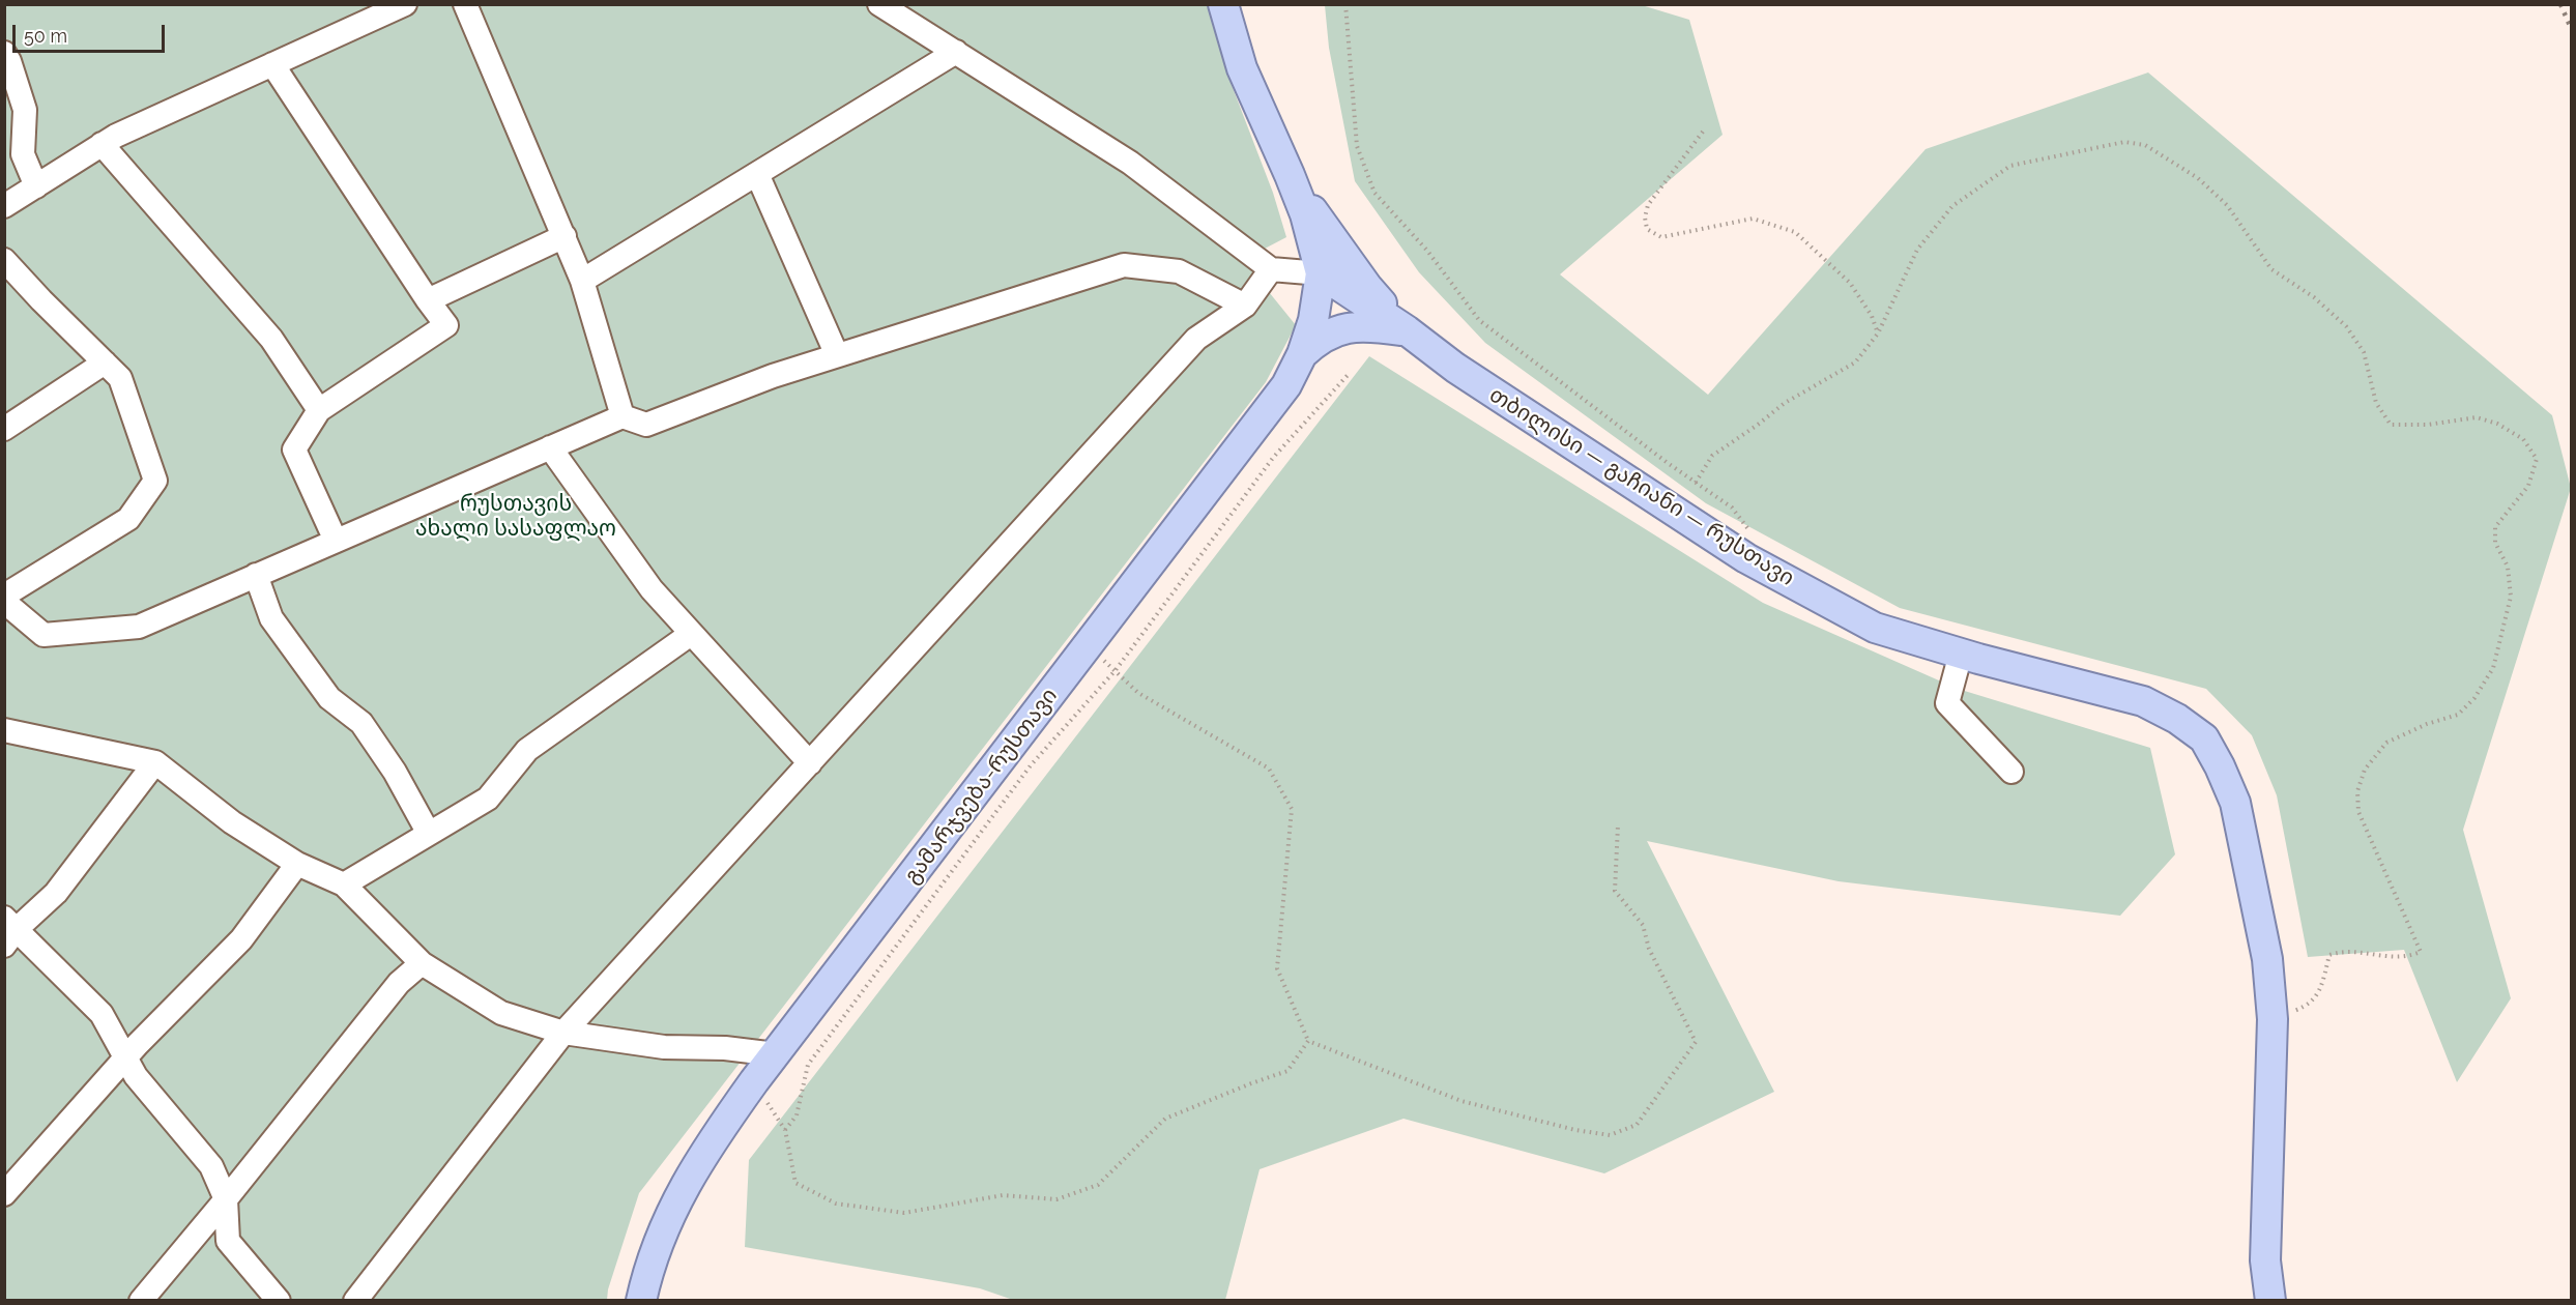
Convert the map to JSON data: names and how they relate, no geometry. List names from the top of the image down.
{
  "streets": {
    "main road": ["თბილისი — გაჩიანი — რუსთავი", "გამარჯვება-რუსთავი"]
  },
  "crossings": [
    ["თბილისი — გაჩიანი — რუსთავი", "გამარჯვება-რუსთავი"]
  ],
  "parks": ["რუსთავის ახალი სასაფლაო"],
  "scale_bar": "50 m"
}
